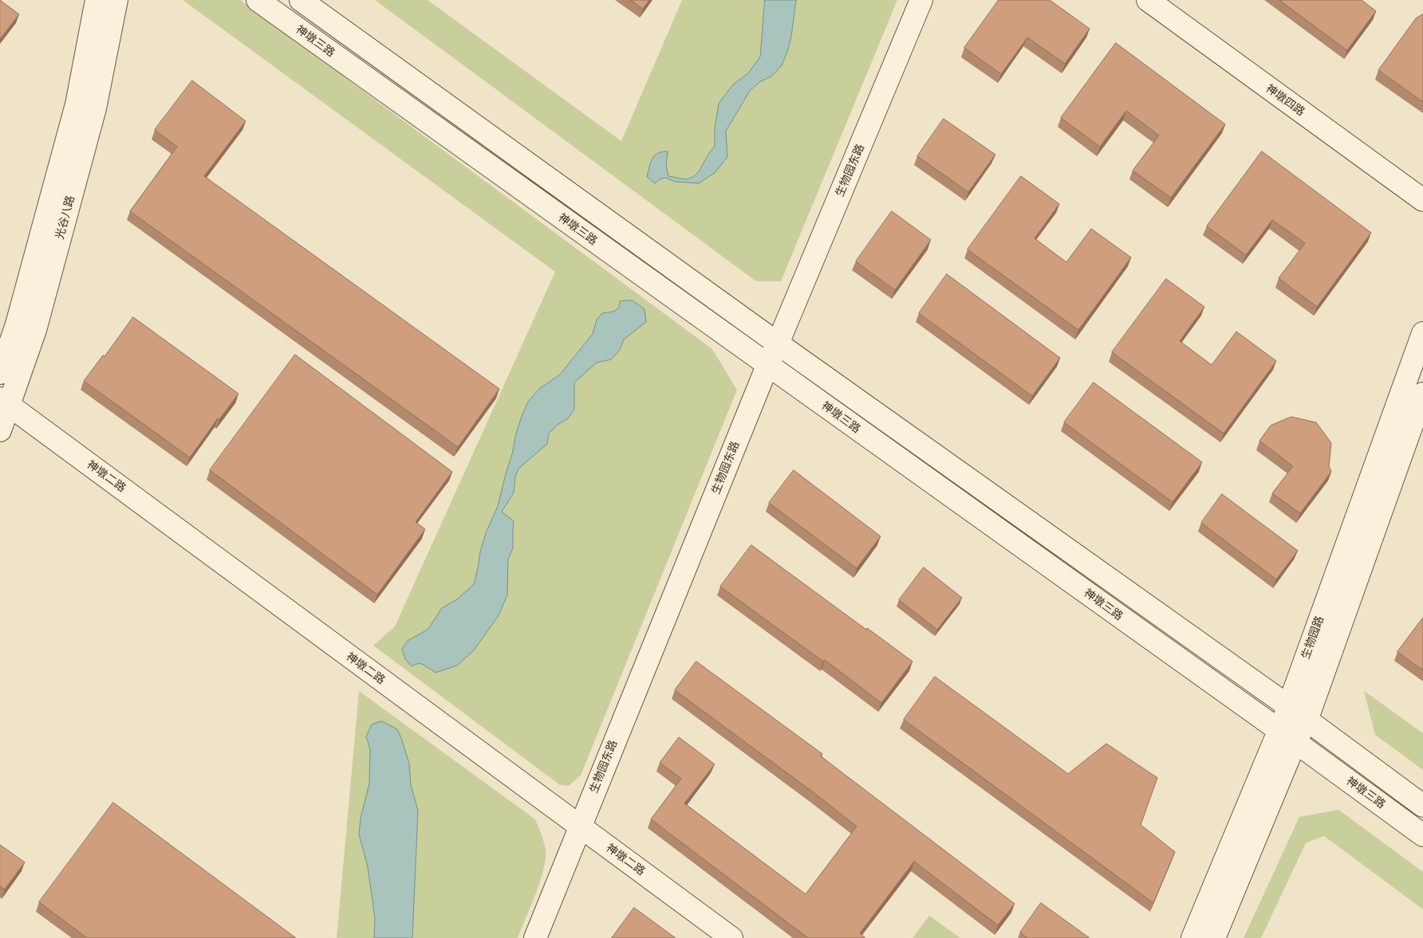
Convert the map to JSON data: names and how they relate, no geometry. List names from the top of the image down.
{
  "streets": {
    "street": [
      "神墩三路",
      "神墩四路",
      "生物园东路",
      "光谷八路",
      "神墩二路",
      "生物园路"
    ]
  },
  "crossings": [
    ["神墩三路", "生物园东路"],
    ["神墩三路", "生物园路"],
    ["生物园东路", "神墩二路"],
    ["光谷八路", "神墩二路"]
  ]
}
